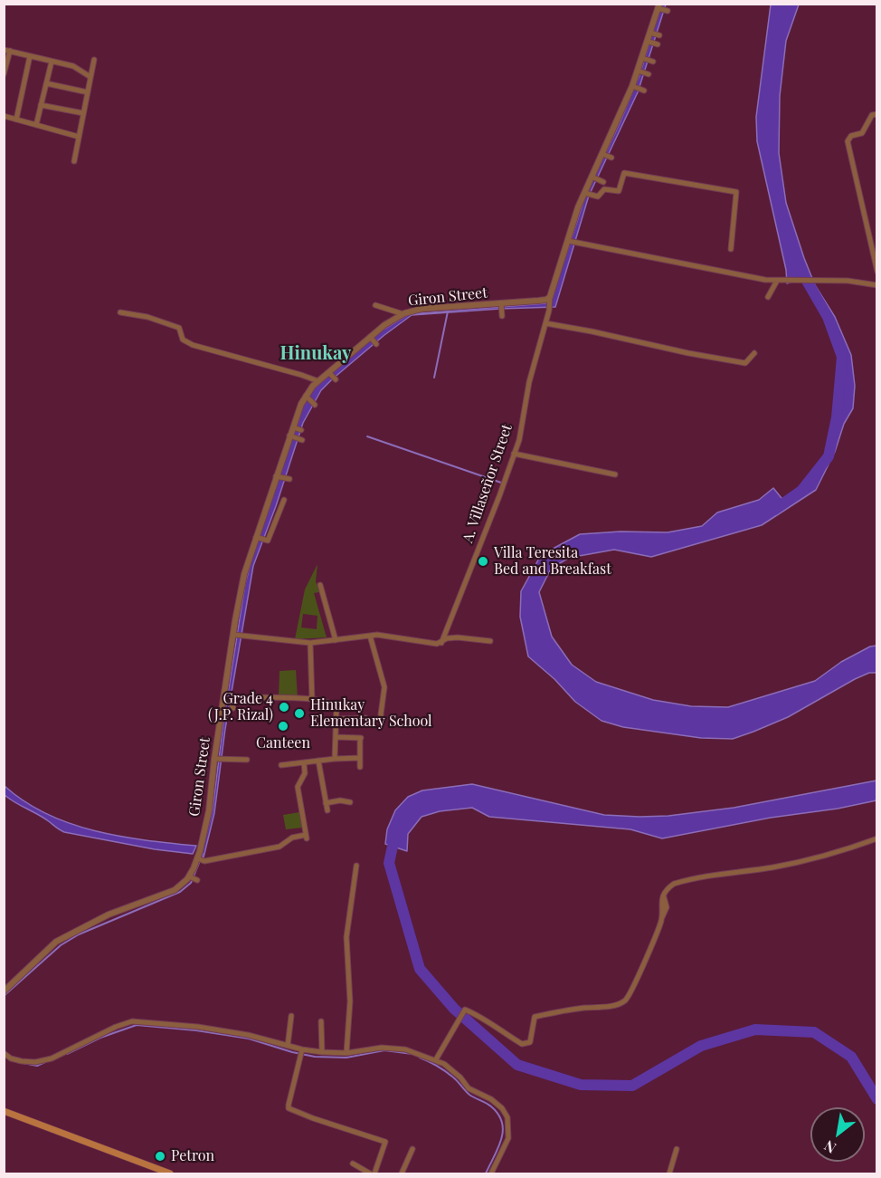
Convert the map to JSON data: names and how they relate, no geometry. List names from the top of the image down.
{
  "streets": {
    "street": ["Giron Street", "A. Villaseñor Street"]
  },
  "crossings": [
    ["Giron Street", "A. Villaseñor Street"]
  ],
  "districts": ["Hinukay"],
  "places": [
    "Villa Teresita Bed and Breakfast",
    "Grade 4 (J.P. Rizal)",
    "Hinukay Elementary School",
    "Canteen",
    "Petron"
  ],
  "north": "bottom left"
}
